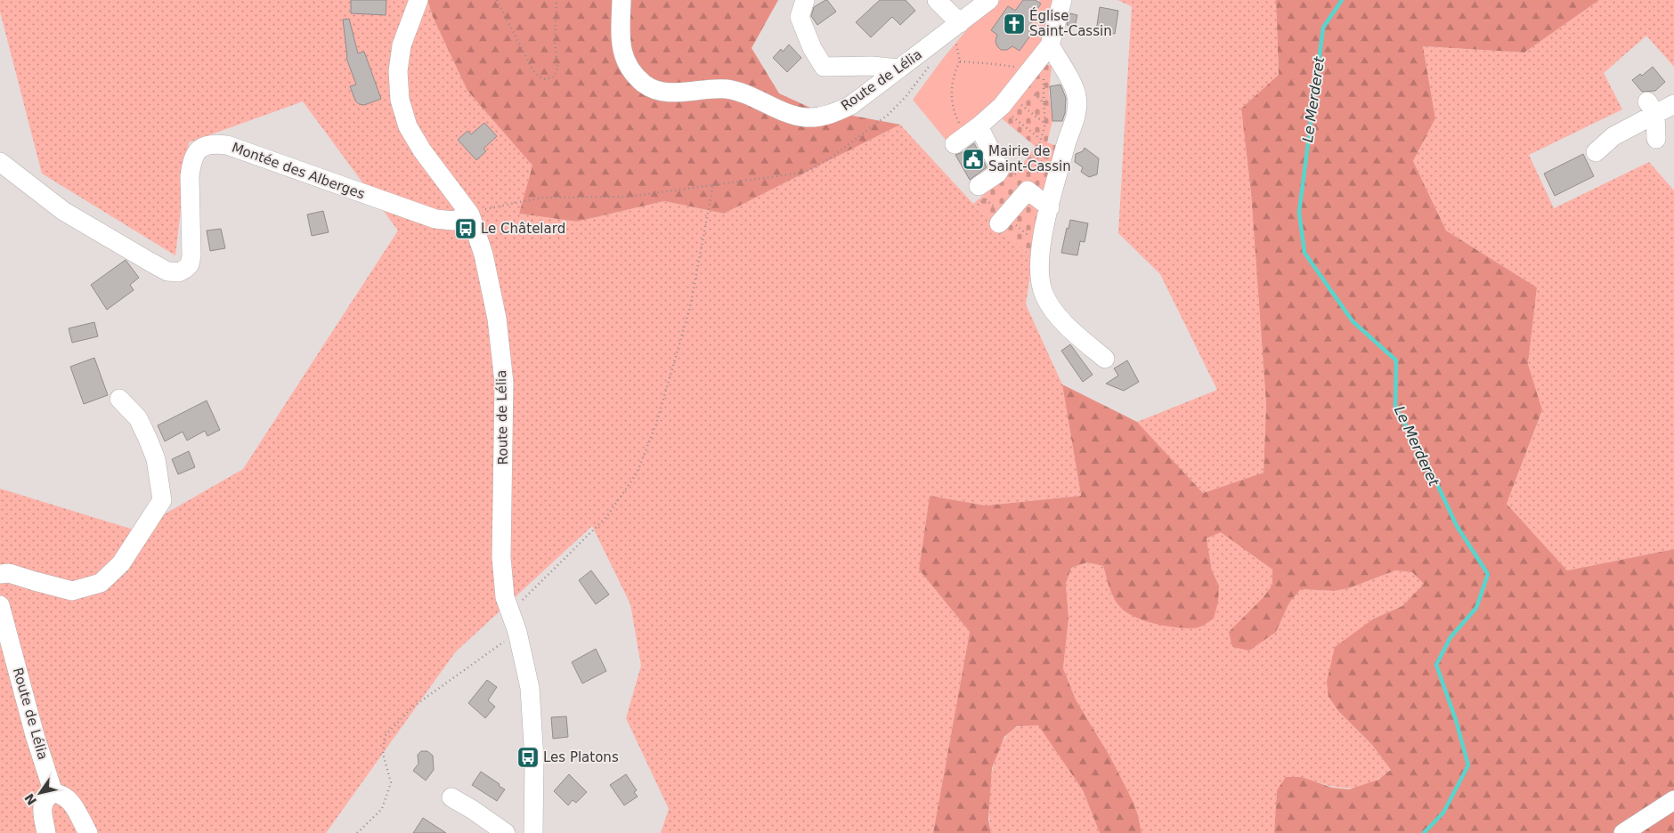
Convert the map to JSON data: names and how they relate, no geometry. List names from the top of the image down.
{
  "streets": {
    "street": ["Route de Lélia", "Montée des Alberges"]
  },
  "crossings": [
    ["Route de Lélia", "Montée des Alberges"]
  ],
  "water": ["Le Merderet"],
  "places": {
    "church": ["Église Saint-Cassin"],
    "public building": ["Mairie de Saint-Cassin"],
    "bus stop": ["Le Châtelard", "Les Platons"]
  },
  "north": "bottom left"
}
